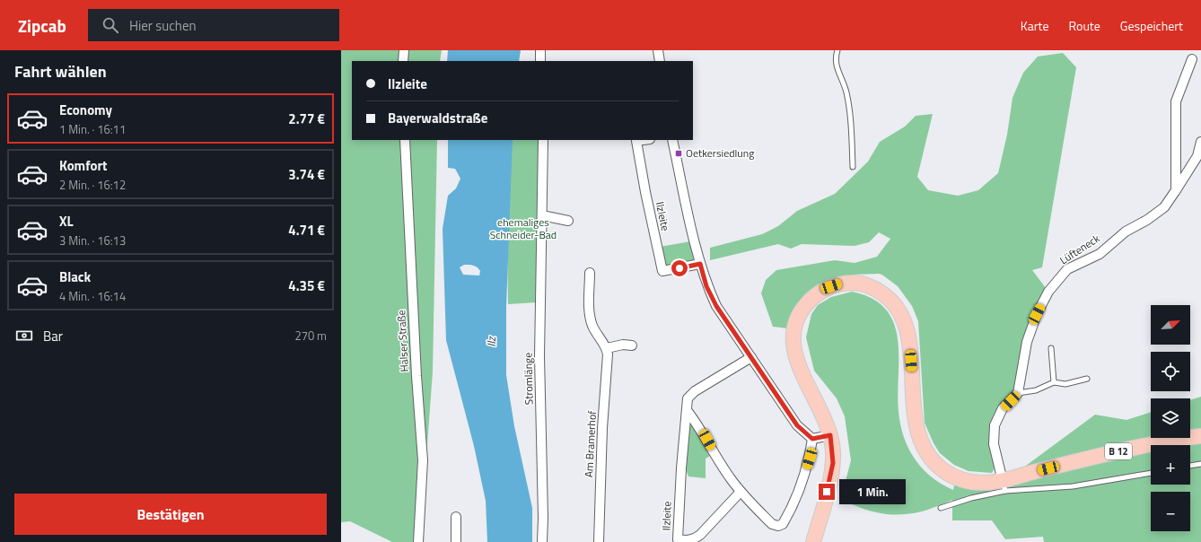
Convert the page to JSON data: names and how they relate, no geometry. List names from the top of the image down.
{
  "streets": {
    "main road": ["B 12"],
    "street": [
      "Ilzleite",
      "Lüfteneck",
      "Halser Straße",
      "Stromlänge",
      "Am Bramerhof"
    ]
  },
  "water": ["Ilz"],
  "parks": ["ehemaliges Schneider-Bad"],
  "places": {
    "transit": ["Oetkersiedlung"]
  },
  "north": "top right",
  "page": {
    "header": "Zipcab",
    "search": "Hier suchen",
    "nav": ["Karte", "Route", "Gespeichert"],
    "heading": "Fahrt wählen",
    "banner": ["Ilzleite", "Bayerwaldstraße"],
    "list": [
      {
        "name": "Economy",
        "note": "1 Min. · 16:11",
        "value": "2.77 €"
      },
      {
        "name": "Komfort",
        "note": "2 Min. · 16:12",
        "value": "3.74 €"
      },
      {
        "name": "XL",
        "note": "3 Min. · 16:13",
        "value": "4.71 €"
      },
      {
        "name": "Black",
        "note": "4 Min. · 16:14",
        "value": "4.35 €"
      }
    ],
    "map_buttons": ["+", "−"],
    "pay": ["Bar", "270 m"],
    "bubble": "1 Min.",
    "buttons": "Bestätigen"
  }
}
